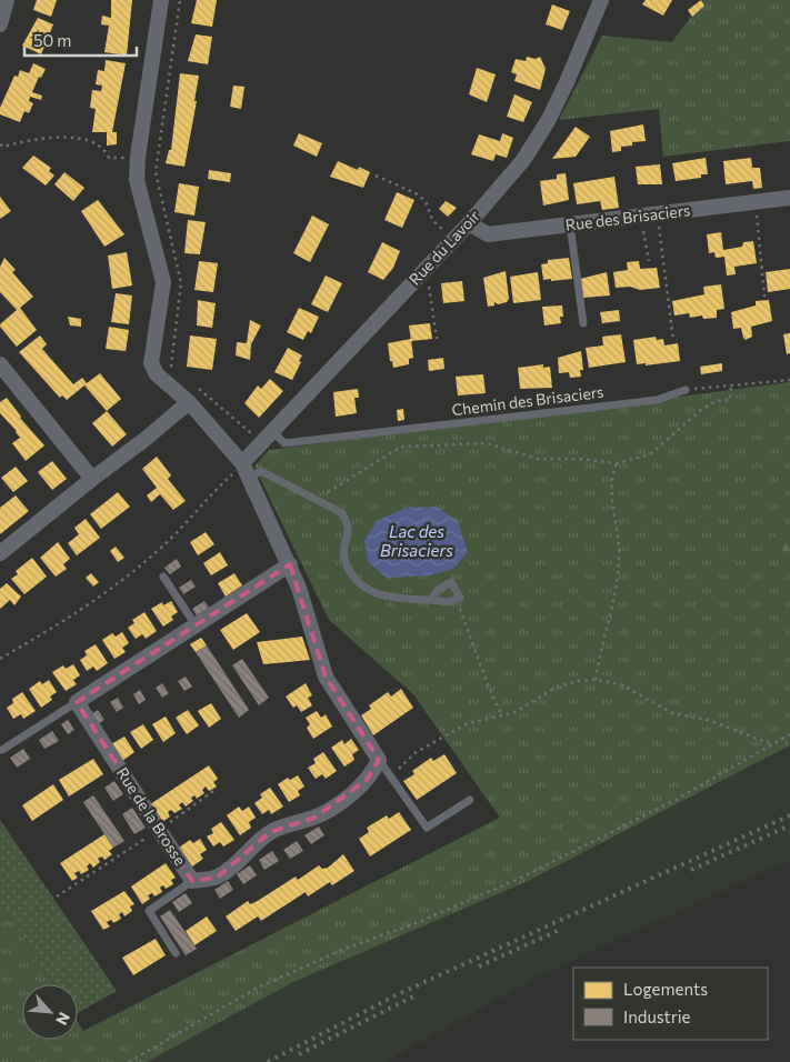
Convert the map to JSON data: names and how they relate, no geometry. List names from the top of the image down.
{
  "streets": {
    "street": ["Rue des Brisaciers", "Rue du Lavoir", "Rue de la Brosse"],
    "lane": ["Chemin des Brisaciers"]
  },
  "crossings": [
    ["Rue des Brisaciers", "Rue du Lavoir"],
    ["Rue du Lavoir", "Chemin des Brisaciers"]
  ],
  "water": ["Lac des Brisaciers"],
  "legend": ["Logements", "Industrie"],
  "scale_bar": "50 m",
  "north": "bottom right"
}
